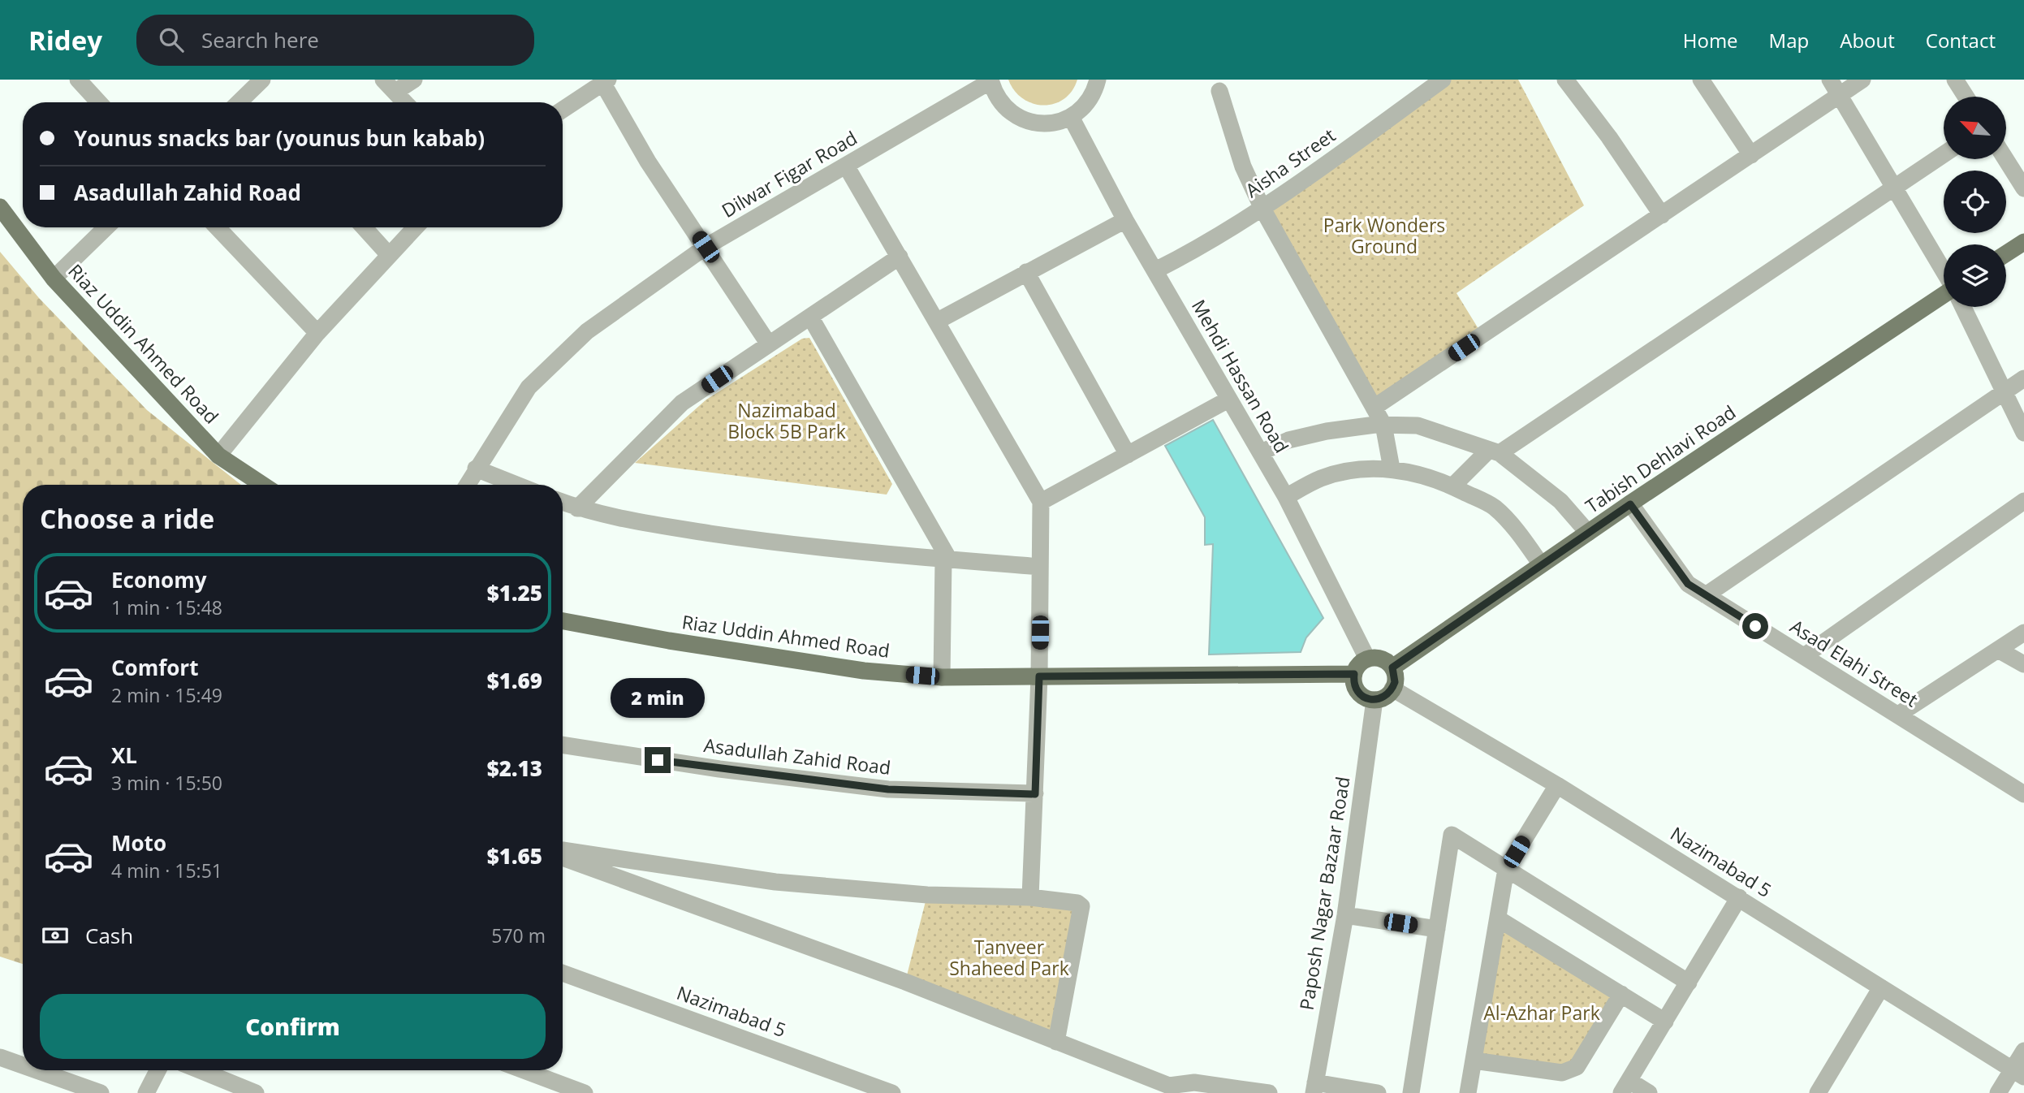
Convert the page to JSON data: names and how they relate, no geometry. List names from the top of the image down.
{
  "streets": {
    "main road": ["Riaz Uddin Ahmed Road", "Tabish Dehlavi Road"],
    "street": [
      "Aisha Street",
      "Dilwar Figar Road",
      "Mehdi Hassan Road",
      "Asad Elahi Street",
      "Asadullah Zahid Road",
      "Nazimabad 5",
      "Paposh Nagar Bazaar Road"
    ]
  },
  "crossings": [
    ["Aisha Street", "Mehdi Hassan Road"],
    ["Riaz Uddin Ahmed Road", "Mehdi Hassan Road"],
    ["Riaz Uddin Ahmed Road", "Tabish Dehlavi Road"],
    ["Riaz Uddin Ahmed Road", "Nazimabad 5"],
    ["Riaz Uddin Ahmed Road", "Paposh Nagar Bazaar Road"],
    ["Mehdi Hassan Road", "Tabish Dehlavi Road"],
    ["Mehdi Hassan Road", "Nazimabad 5"],
    ["Mehdi Hassan Road", "Paposh Nagar Bazaar Road"],
    ["Tabish Dehlavi Road", "Asad Elahi Street"],
    ["Tabish Dehlavi Road", "Nazimabad 5"],
    ["Tabish Dehlavi Road", "Paposh Nagar Bazaar Road"],
    ["Nazimabad 5", "Paposh Nagar Bazaar Road"]
  ],
  "parks": [
    "Park Wonders Ground",
    "Nazimabad Block 5B Park",
    "Tanveer Shaheed Park",
    "Al-Azhar Park"
  ],
  "north": "top left",
  "page": {
    "header": "Ridey",
    "search": "Search here",
    "nav": [
      "Home",
      "Map",
      "About",
      "Contact"
    ],
    "banner": ["Younus snacks bar (younus bun kabab)", "Asadullah Zahid Road"],
    "heading": "Choose a ride",
    "list": [
      {
        "name": "Economy",
        "note": "1 min · 15:48",
        "value": "$1.25"
      },
      {
        "name": "Comfort",
        "note": "2 min · 15:49",
        "value": "$1.69"
      },
      {
        "name": "XL",
        "note": "3 min · 15:50",
        "value": "$2.13"
      },
      {
        "name": "Moto",
        "note": "4 min · 15:51",
        "value": "$1.65"
      }
    ],
    "bubble": "2 min",
    "pay": ["Cash", "570 m"],
    "buttons": "Confirm"
  }
}
